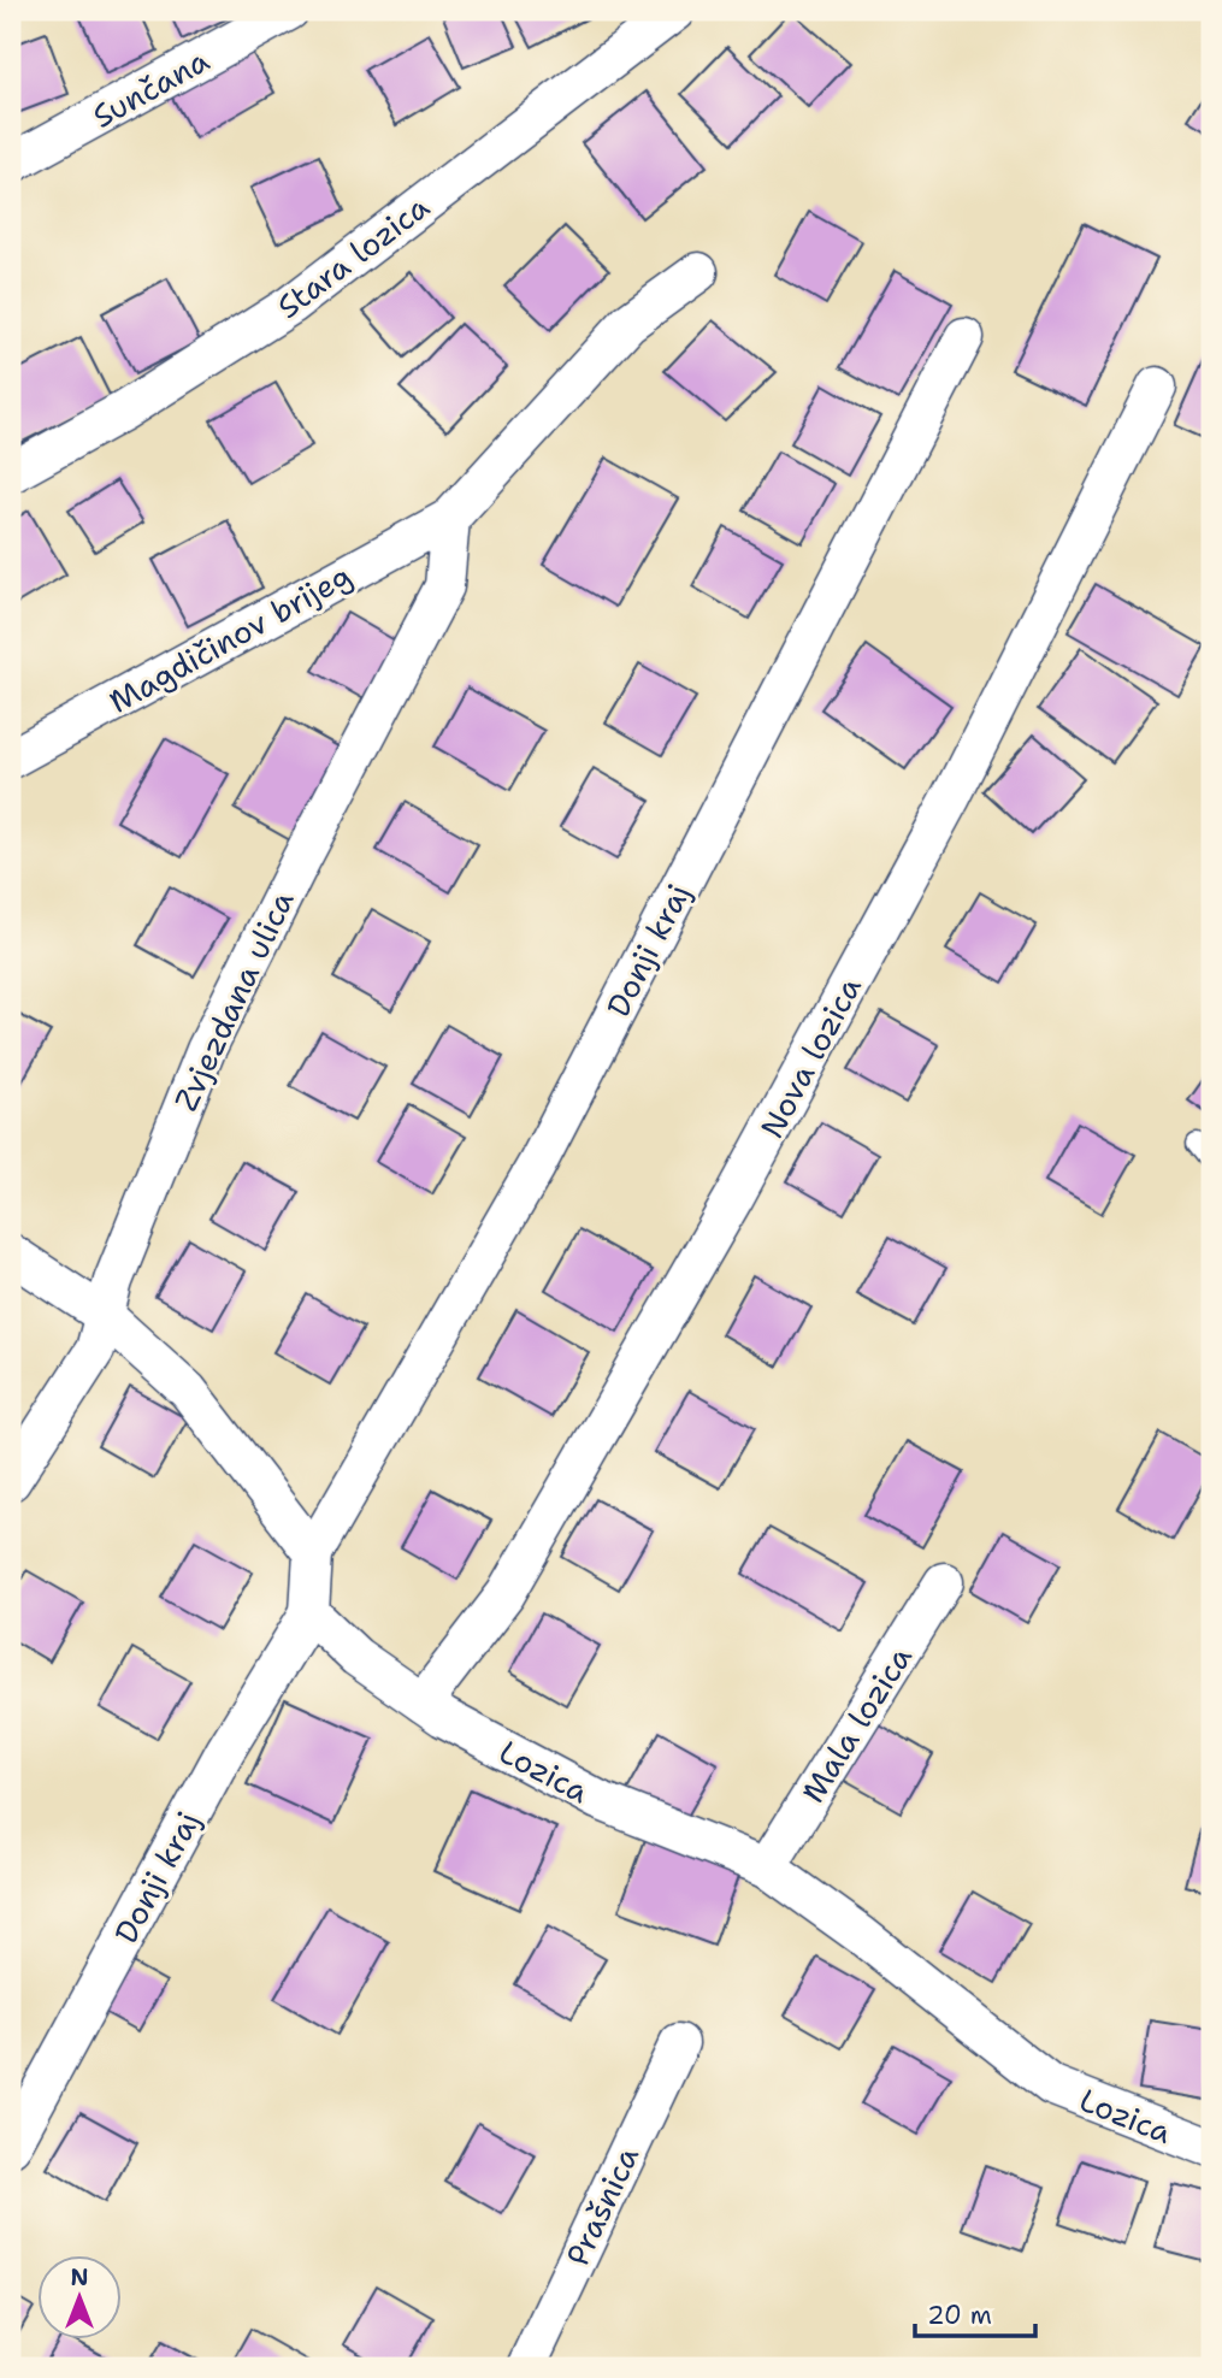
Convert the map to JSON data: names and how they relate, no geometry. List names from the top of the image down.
{
  "streets": {
    "street": [
      "Sunčana",
      "Stara lozica",
      "Magdičinov brijeg",
      "Donji kraj",
      "Zvjezdana ulica",
      "Nova lozica",
      "Mala lozica",
      "Lozica",
      "Prašnica"
    ]
  },
  "crossings": [
    ["Magdičinov brijeg", "Zvjezdana ulica"],
    ["Donji kraj", "Lozica"],
    ["Nova lozica", "Lozica"],
    ["Mala lozica", "Lozica"]
  ],
  "scale_bar": "20 m",
  "north": "top"
}
